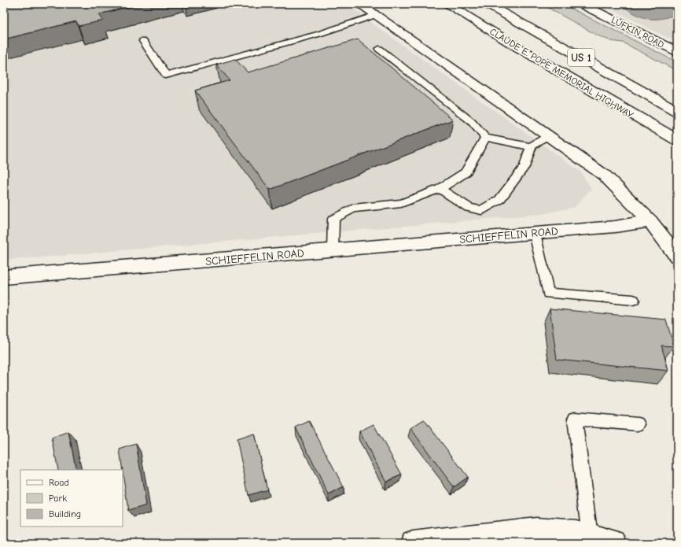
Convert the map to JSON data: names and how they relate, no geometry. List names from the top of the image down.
{
  "streets": {
    "main road": [
      "LUFKIN ROAD",
      "US 1",
      "CLAUDE E. POPE MEMORIAL HIGHWAY",
      "SCHIEFFELIN ROAD"
    ]
  },
  "legend": ["Road", "Park", "Building"]
}
